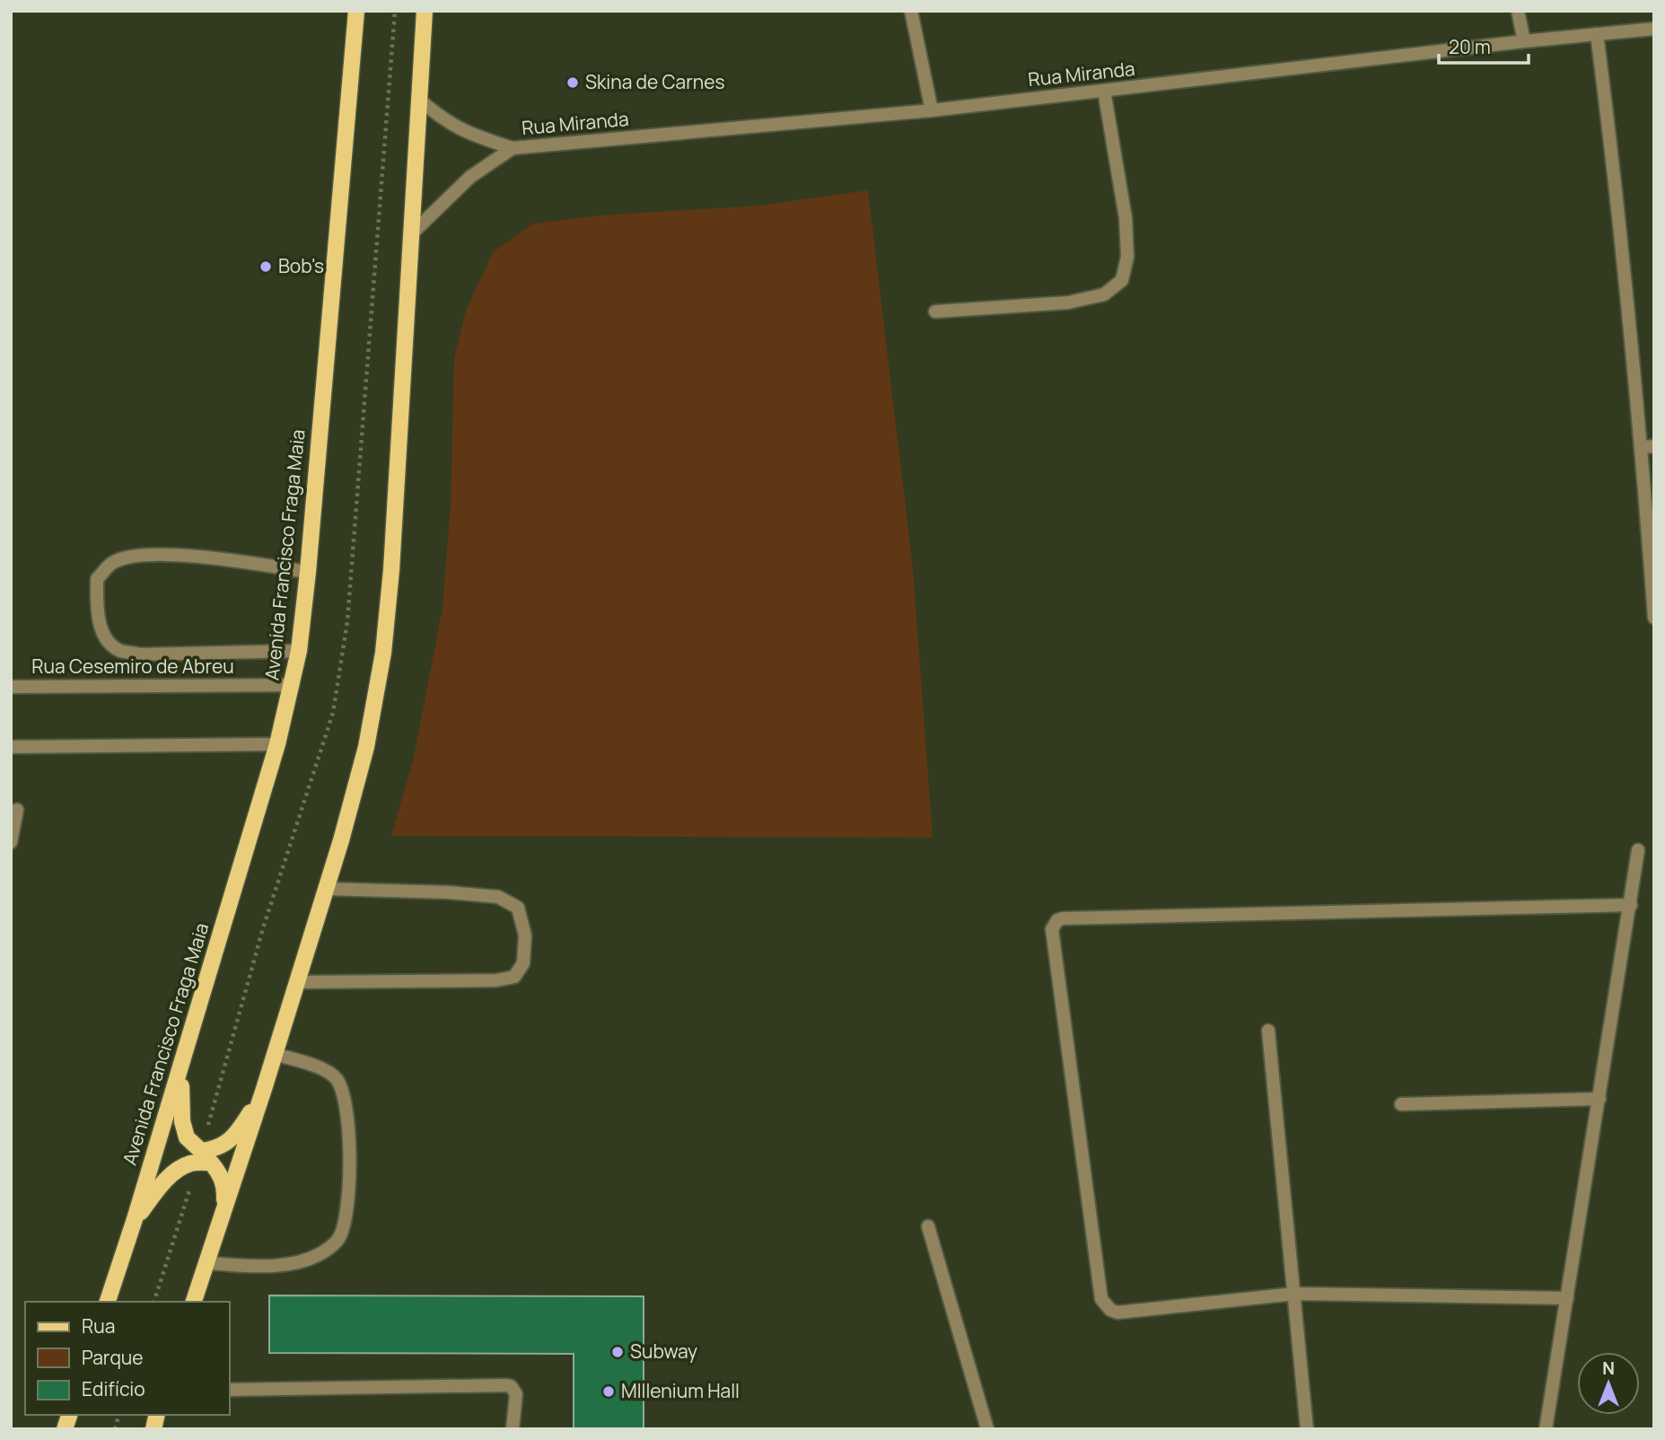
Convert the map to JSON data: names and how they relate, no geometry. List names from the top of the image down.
{
  "streets": {
    "main road": ["Avenida Francisco Fraga Maia"],
    "street": ["Rua Miranda", "Rua Cesemiro de Abreu"]
  },
  "crossings": [
    ["Avenida Francisco Fraga Maia", "Rua Cesemiro de Abreu"]
  ],
  "places": [
    "Skina de Carnes",
    "Bob's",
    "Subway",
    "MIllenium Hall"
  ],
  "legend": ["Rua", "Parque", "Edifício"],
  "scale_bar": "20 m",
  "north": "top"
}
